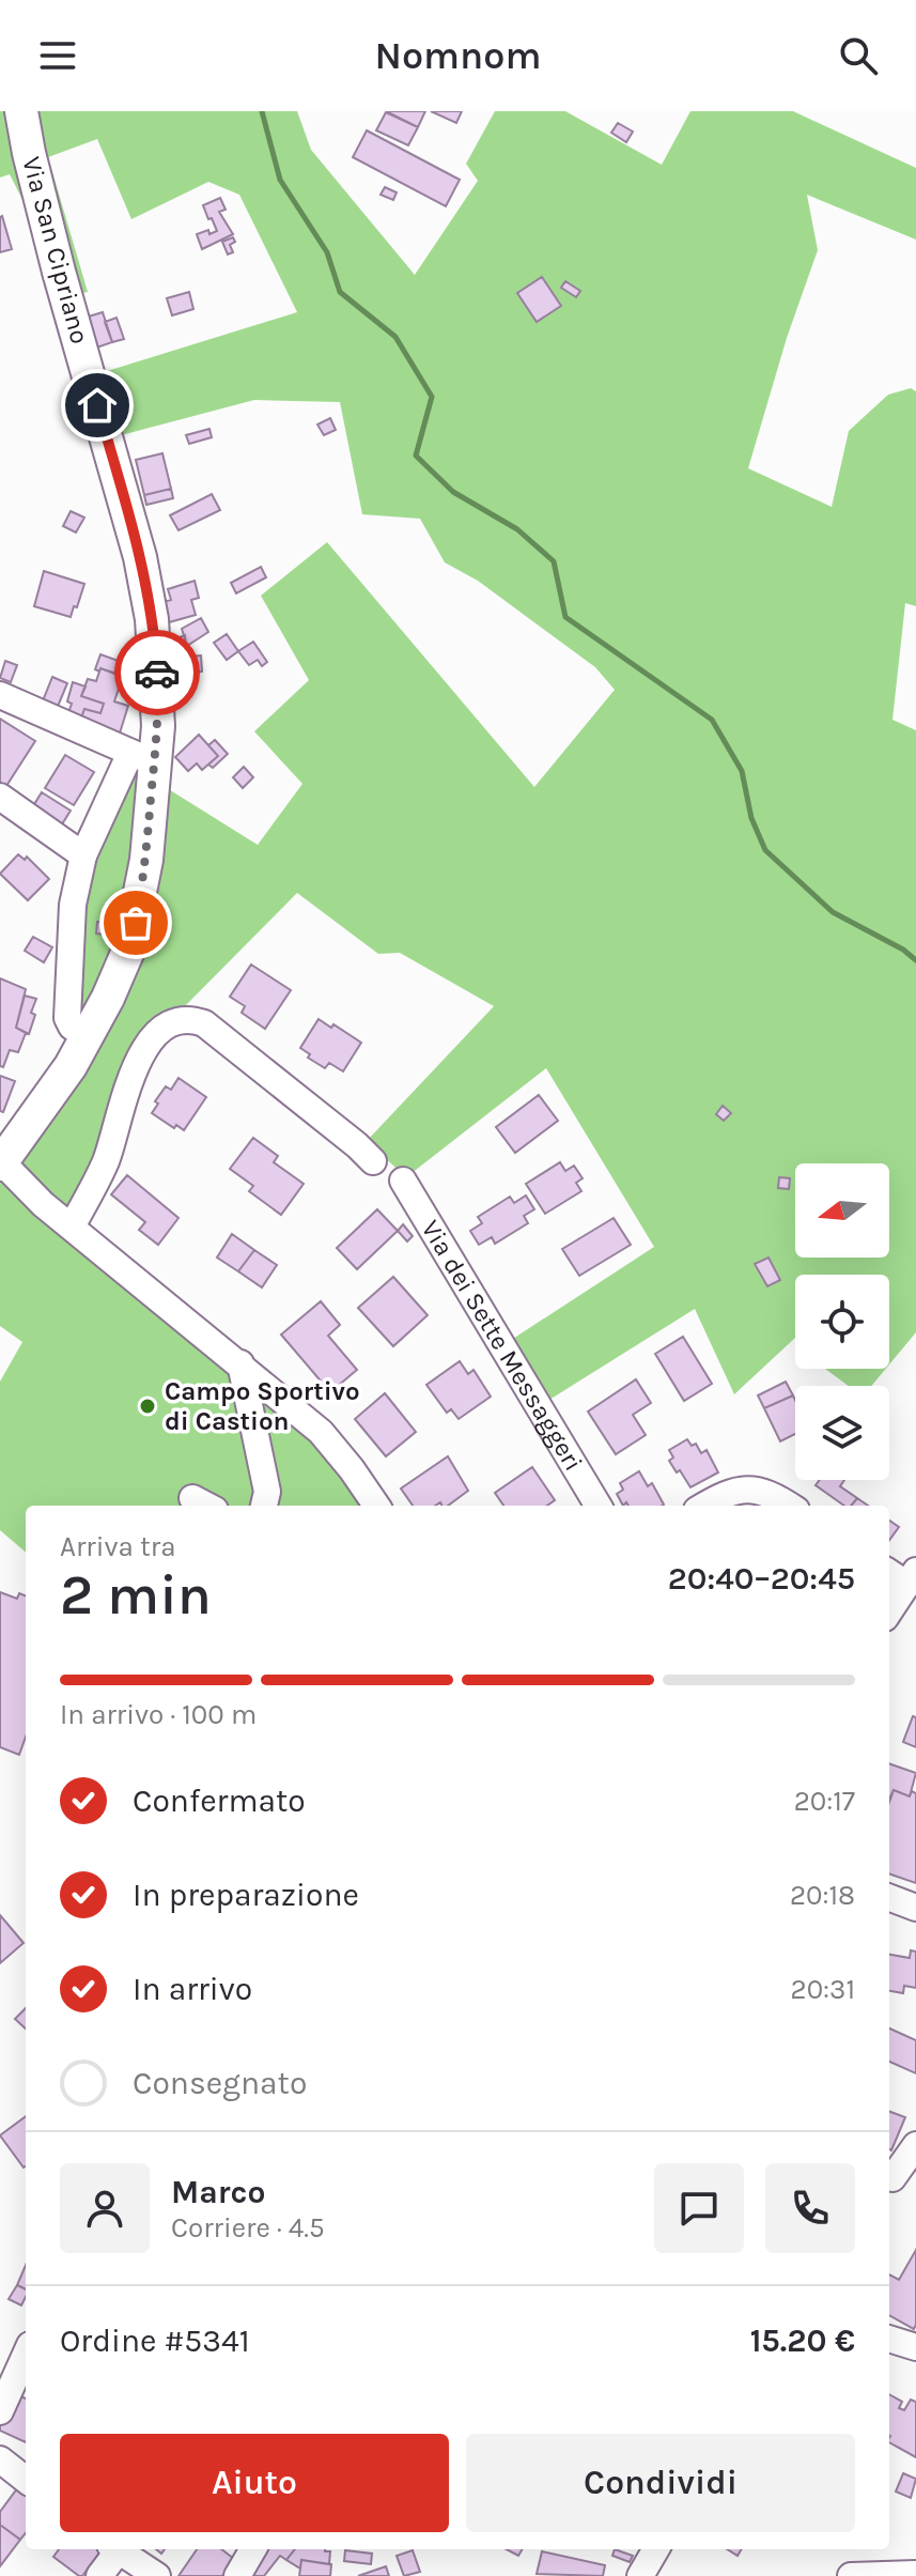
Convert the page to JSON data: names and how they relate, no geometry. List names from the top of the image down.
{
  "streets": {
    "main road": ["Via San Cipriano"],
    "street": ["Via dei Sette Messaggeri"]
  },
  "places": ["Campo Sportivo di Castion"],
  "north": "left",
  "page": {
    "header": "Nomnom",
    "heading": ["2 min", "Arriva tra", "20:40–20:45"],
    "panel": [
      "Marco",
      "Corriere · 4.5",
      "Ordine #5341",
      "15.20 €"
    ],
    "bar": "In arrivo · 100 m",
    "list": [
      ["Confermato", "20:17"],
      ["In preparazione", "20:18"],
      ["In arrivo", "20:31"],
      "Consegnato"
    ],
    "buttons": ["Aiuto", "Condividi"]
  }
}
